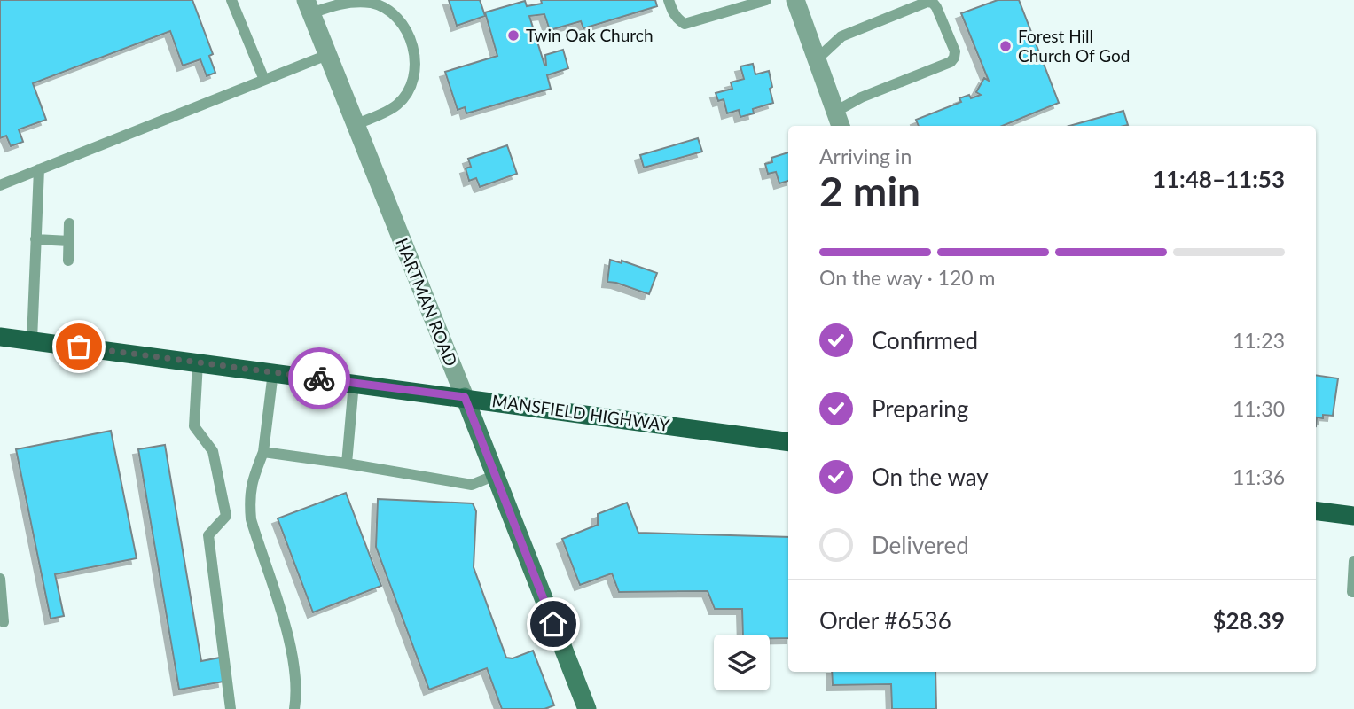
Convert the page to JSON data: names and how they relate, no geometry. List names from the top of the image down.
{
  "streets": {
    "main road": ["MANSFIELD HIGHWAY"],
    "street": ["HARTMAN ROAD"]
  },
  "crossings": [
    ["HARTMAN ROAD", "MANSFIELD HIGHWAY"]
  ],
  "places": ["Twin Oak Church", "Forest Hill Church Of God"],
  "page": {
    "heading": ["2 min", "Arriving in", "11:48–11:53"],
    "panel": ["Order #6536", "$28.39"],
    "bar": "On the way · 120 m",
    "list": [
      ["Confirmed", "11:23"],
      ["Preparing", "11:30"],
      ["On the way", "11:36"],
      "Delivered"
    ]
  }
}
